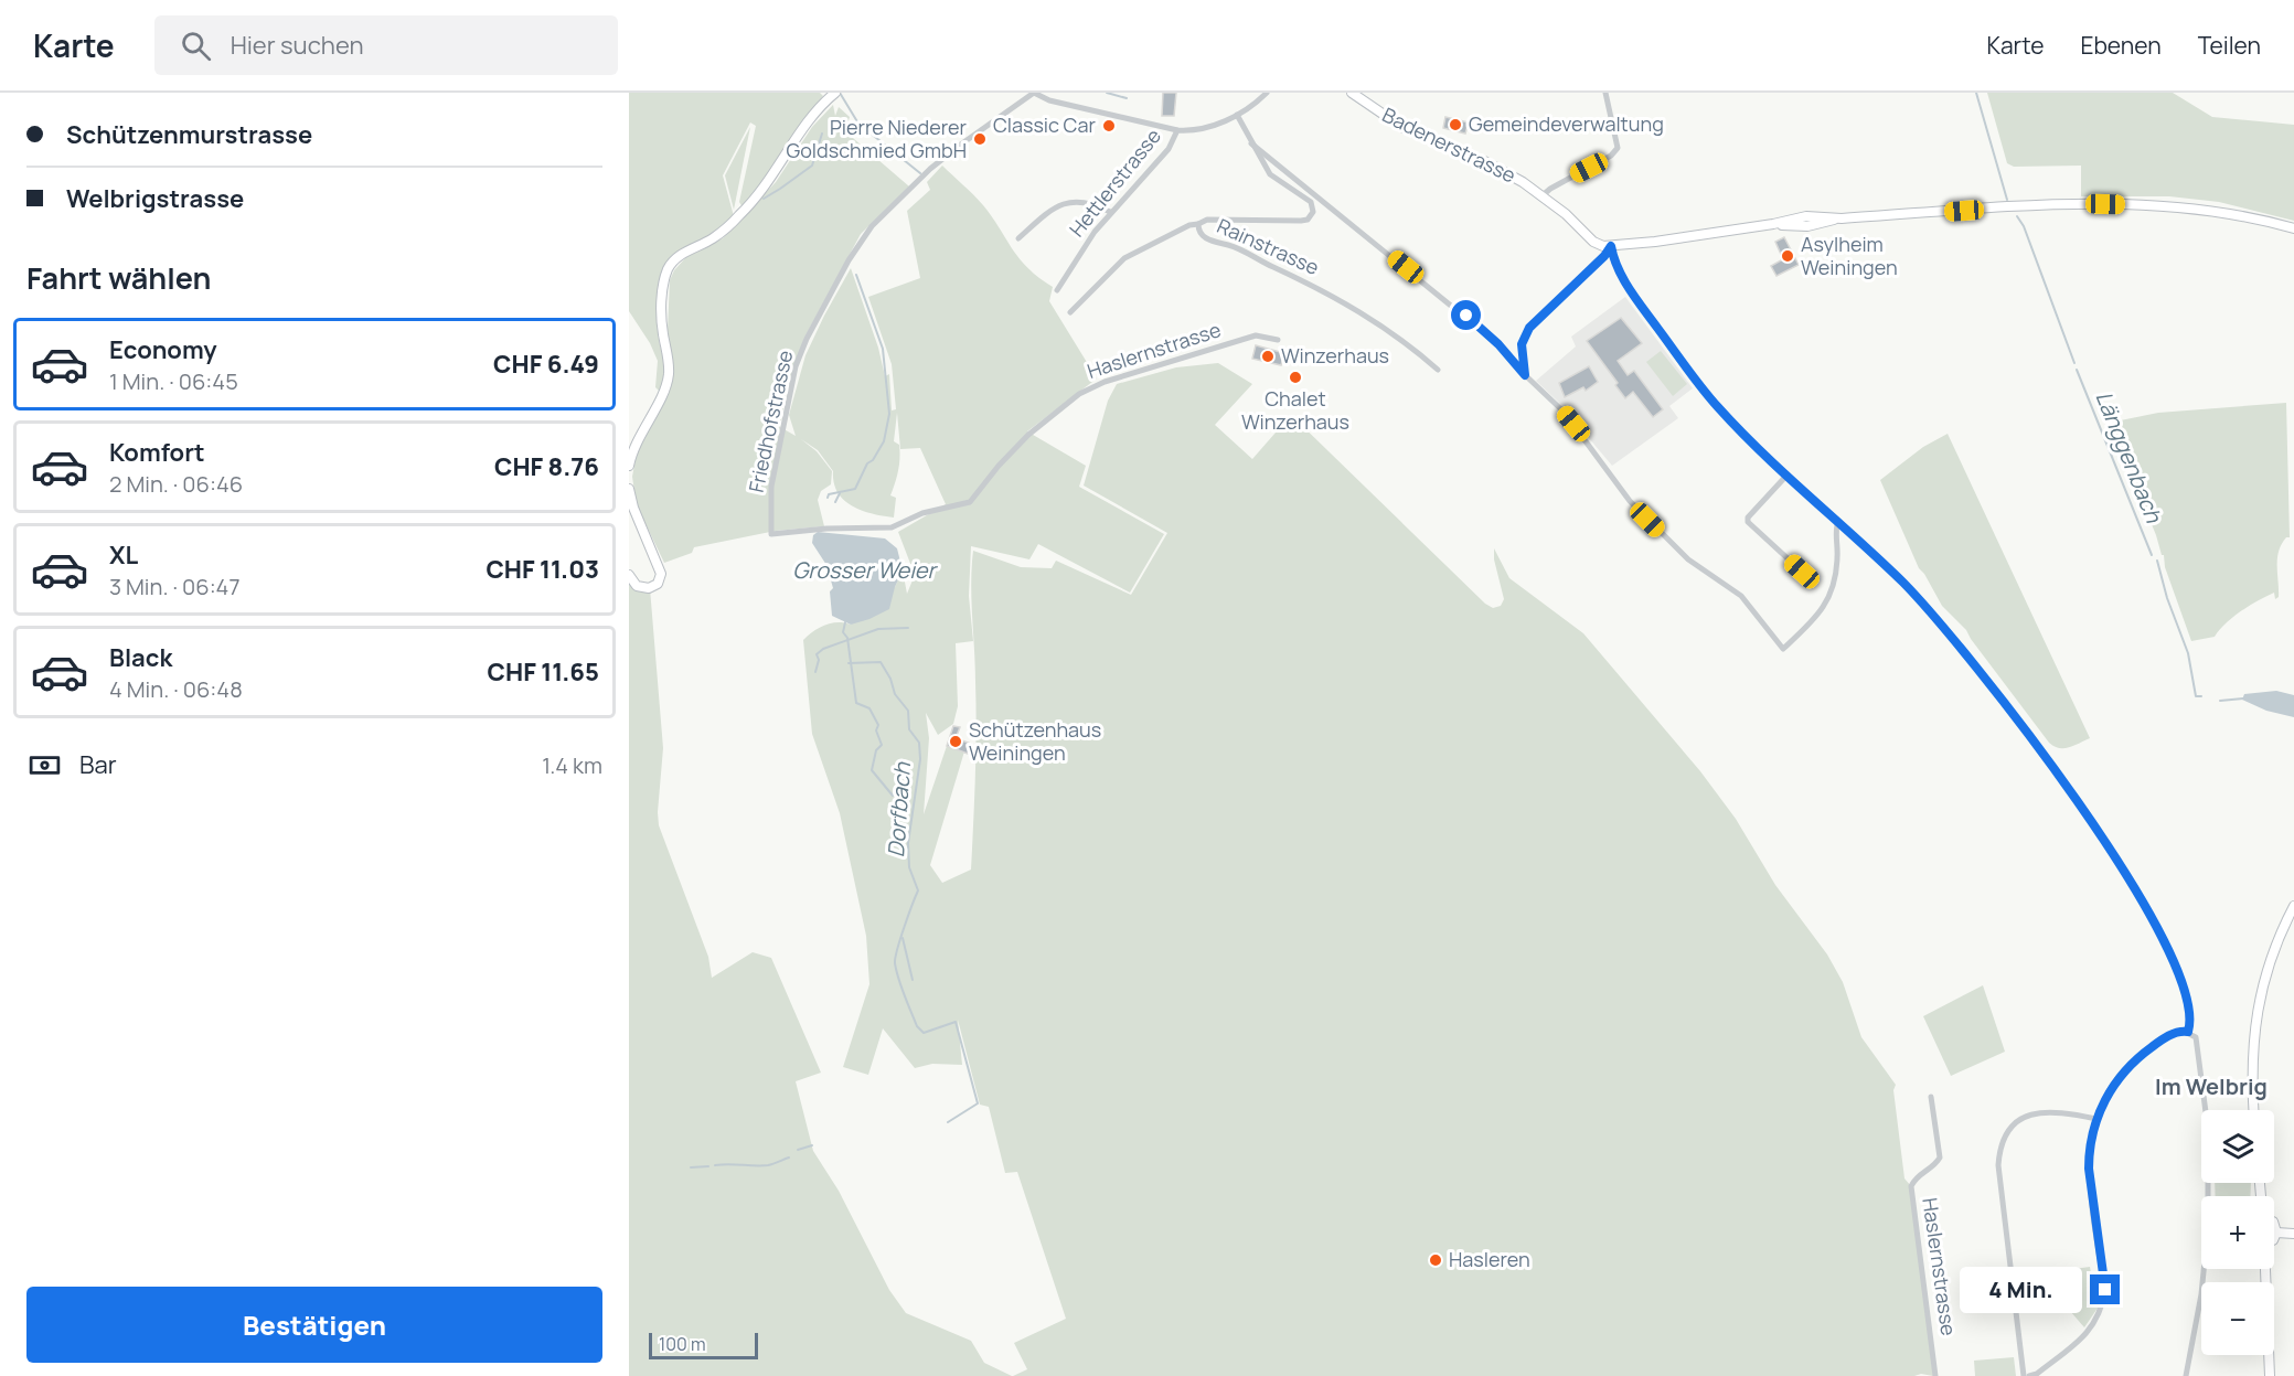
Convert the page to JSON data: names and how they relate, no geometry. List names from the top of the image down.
{
  "streets": {
    "street": [
      "Badenerstrasse",
      "Hettlerstrasse",
      "Rainstrasse",
      "Haslernstrasse",
      "Friedhofstrasse"
    ]
  },
  "crossings": [
    ["Haslernstrasse", "Friedhofstrasse"]
  ],
  "districts": ["Im Welbrig"],
  "water": ["Länggenbach", "Grosser Weier", "Dorfbach"],
  "places": [
    "Gemeindeverwaltung",
    "Classic Car",
    "Pierre Niederer Goldschmied GmbH",
    "Asylheim Weiningen",
    "Winzerhaus",
    "Chalet Winzerhaus",
    "Schützenhaus Weiningen",
    "Hasleren"
  ],
  "scale_bar": "100 m",
  "page": {
    "header": "Karte",
    "search": "Hier suchen",
    "nav": ["Karte", "Ebenen", "Teilen"],
    "banner": ["Schützenmurstrasse", "Welbrigstrasse"],
    "heading": "Fahrt wählen",
    "list": [
      {
        "name": "Economy",
        "note": "1 Min. · 06:45",
        "value": "CHF 6.49"
      },
      {
        "name": "Komfort",
        "note": "2 Min. · 06:46",
        "value": "CHF 8.76"
      },
      {
        "name": "XL",
        "note": "3 Min. · 06:47",
        "value": "CHF 11.03"
      },
      {
        "name": "Black",
        "note": "4 Min. · 06:48",
        "value": "CHF 11.65"
      }
    ],
    "pay": ["Bar", "1.4 km"],
    "map_buttons": ["+", "−"],
    "bubble": "4 Min.",
    "buttons": "Bestätigen",
    "scale": "100 m"
  }
}
